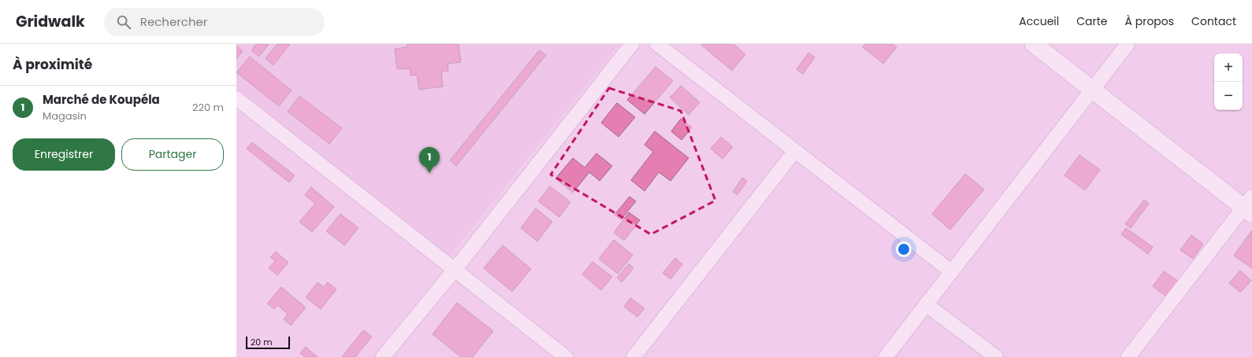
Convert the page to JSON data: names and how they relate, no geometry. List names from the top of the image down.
{
  "scale_bar": "20 m",
  "page": {
    "header": "Gridwalk",
    "search": "Rechercher",
    "nav": [
      "Accueil",
      "Carte",
      "À propos",
      "Contact"
    ],
    "heading": "À proximité",
    "map_buttons": ["+", "−"],
    "list": [
      {
        "mark": "1",
        "name": "Marché de Koupéla",
        "note": "Magasin",
        "value": "220 m"
      }
    ],
    "buttons": ["Enregistrer", "Partager"],
    "pins": "1",
    "scale": "20 m"
  }
}
